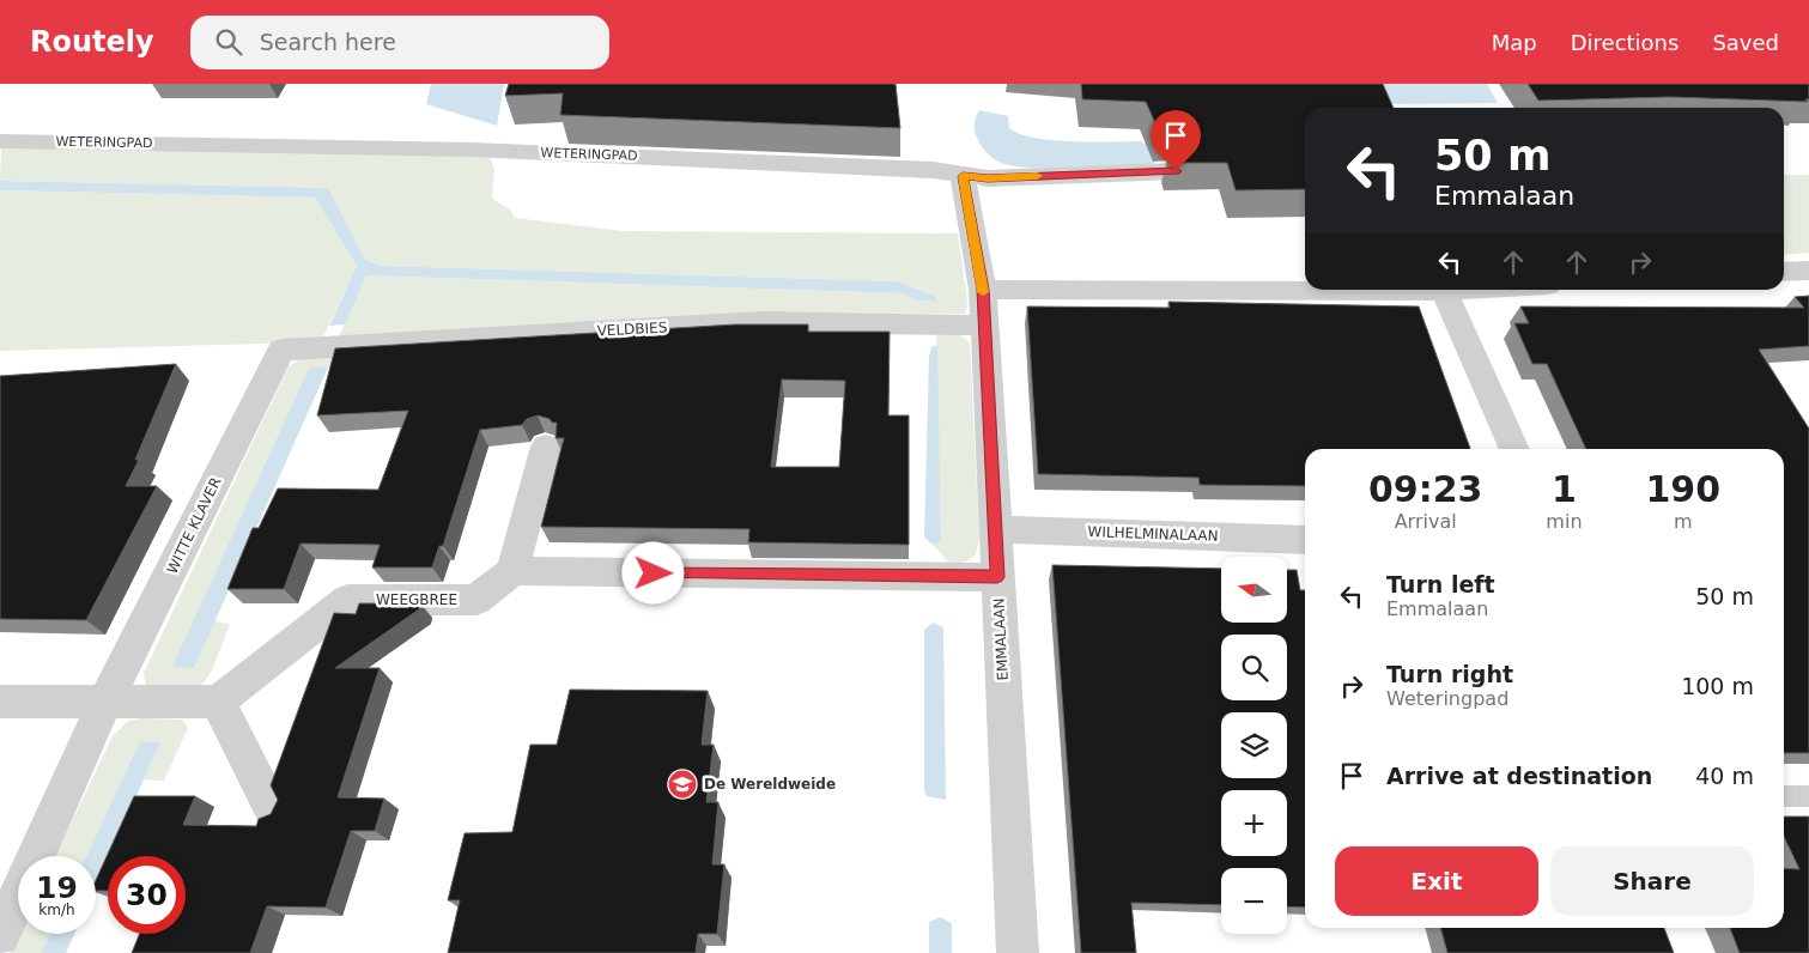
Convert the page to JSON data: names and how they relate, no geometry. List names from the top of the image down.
{
  "streets": {
    "street": [
      "WETERINGPAD",
      "VELDBIES",
      "WITTE KLAVER",
      "WILHELMINALAAN",
      "WEEGBREE",
      "EMMALAAN"
    ]
  },
  "crossings": [
    ["WETERINGPAD", "EMMALAAN"],
    ["VELDBIES", "WITTE KLAVER"],
    ["VELDBIES", "EMMALAAN"],
    ["WILHELMINALAAN", "EMMALAAN"]
  ],
  "places": {
    "school or university": ["De Wereldweide"]
  },
  "north": "left",
  "page": {
    "header": "Routely",
    "search": "Search here",
    "nav": ["Map", "Directions", "Saved"],
    "turn": ["50 m", "Emmalaan"],
    "eta": [
      "09:23",
      "Arrival",
      "1",
      "min",
      "190",
      "m"
    ],
    "list": [
      {
        "name": "Turn left",
        "note": "Emmalaan",
        "value": "50 m"
      },
      {
        "name": "Turn right",
        "note": "Weteringpad",
        "value": "100 m"
      },
      {
        "name": "Arrive at destination",
        "value": "40 m"
      }
    ],
    "map_buttons": ["+", "−"],
    "buttons": ["Exit", "Share"],
    "speed": "19 km/h",
    "limit": "30"
  }
}
